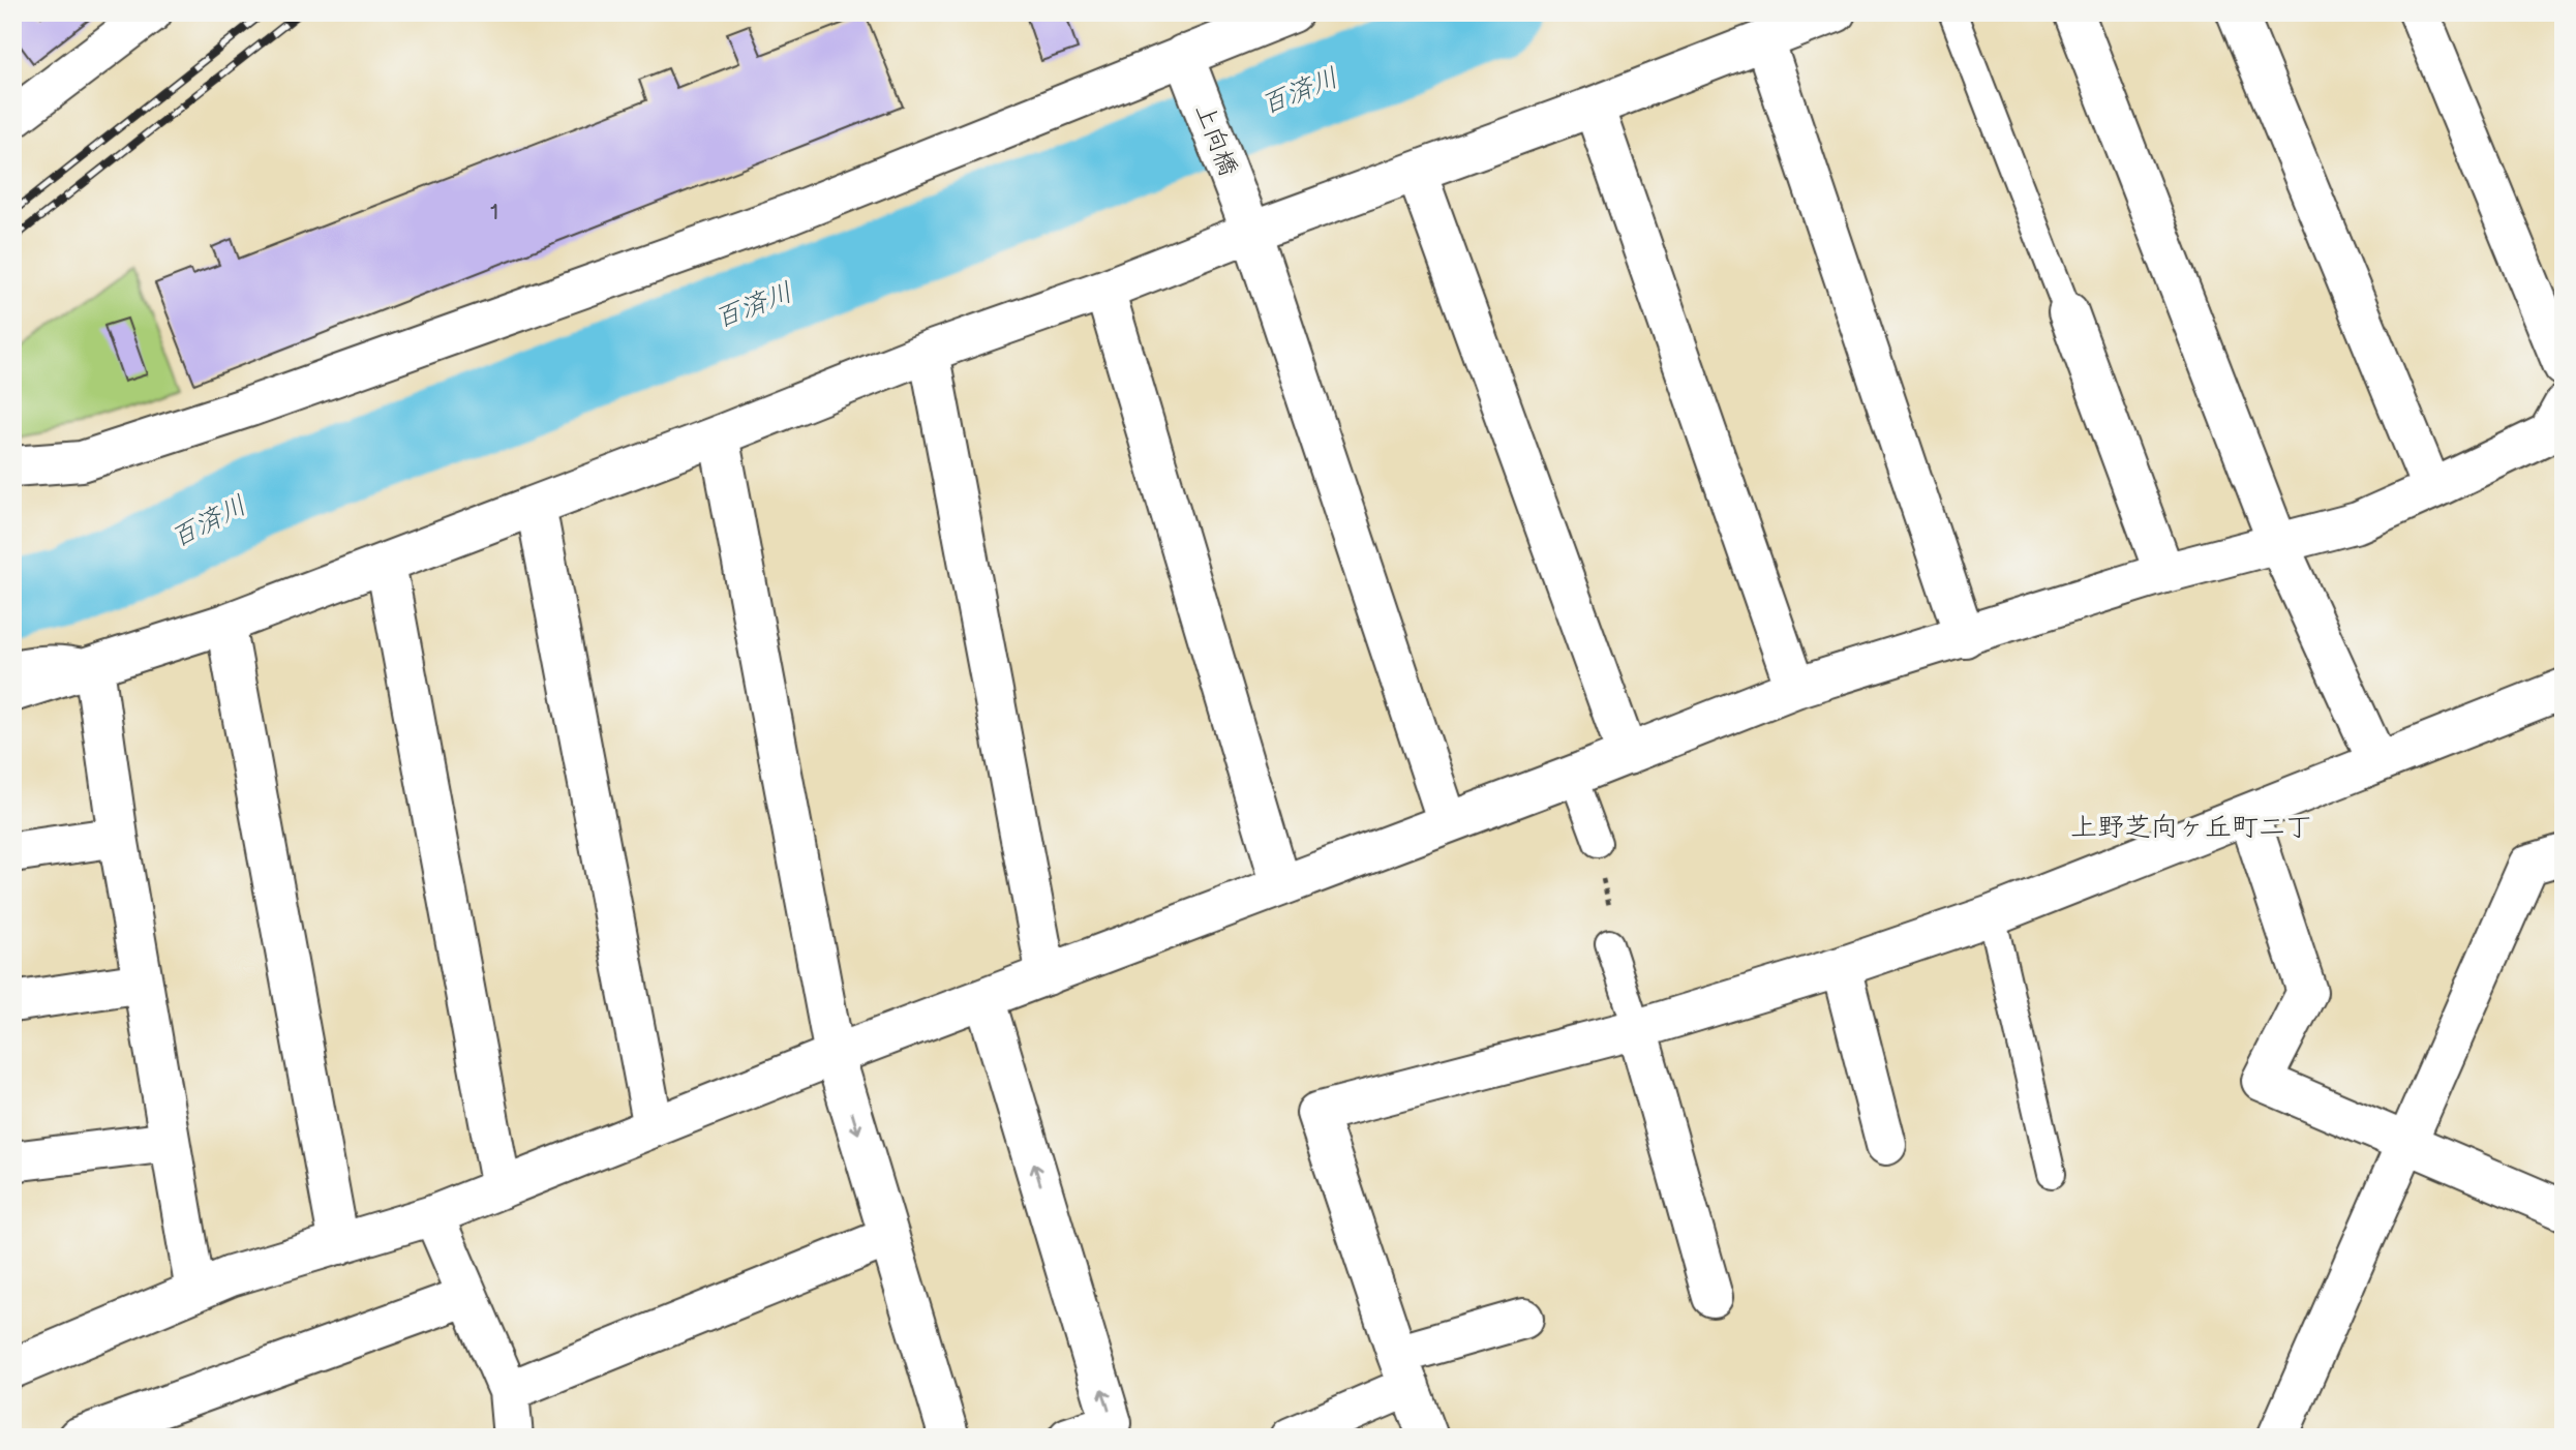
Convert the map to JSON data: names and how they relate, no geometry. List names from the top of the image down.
{
  "streets": {
    "street": ["上向橋"]
  },
  "districts": ["上野芝向ヶ丘町二丁"],
  "water": ["百済川"],
  "house_numbers": ["1"]
}
